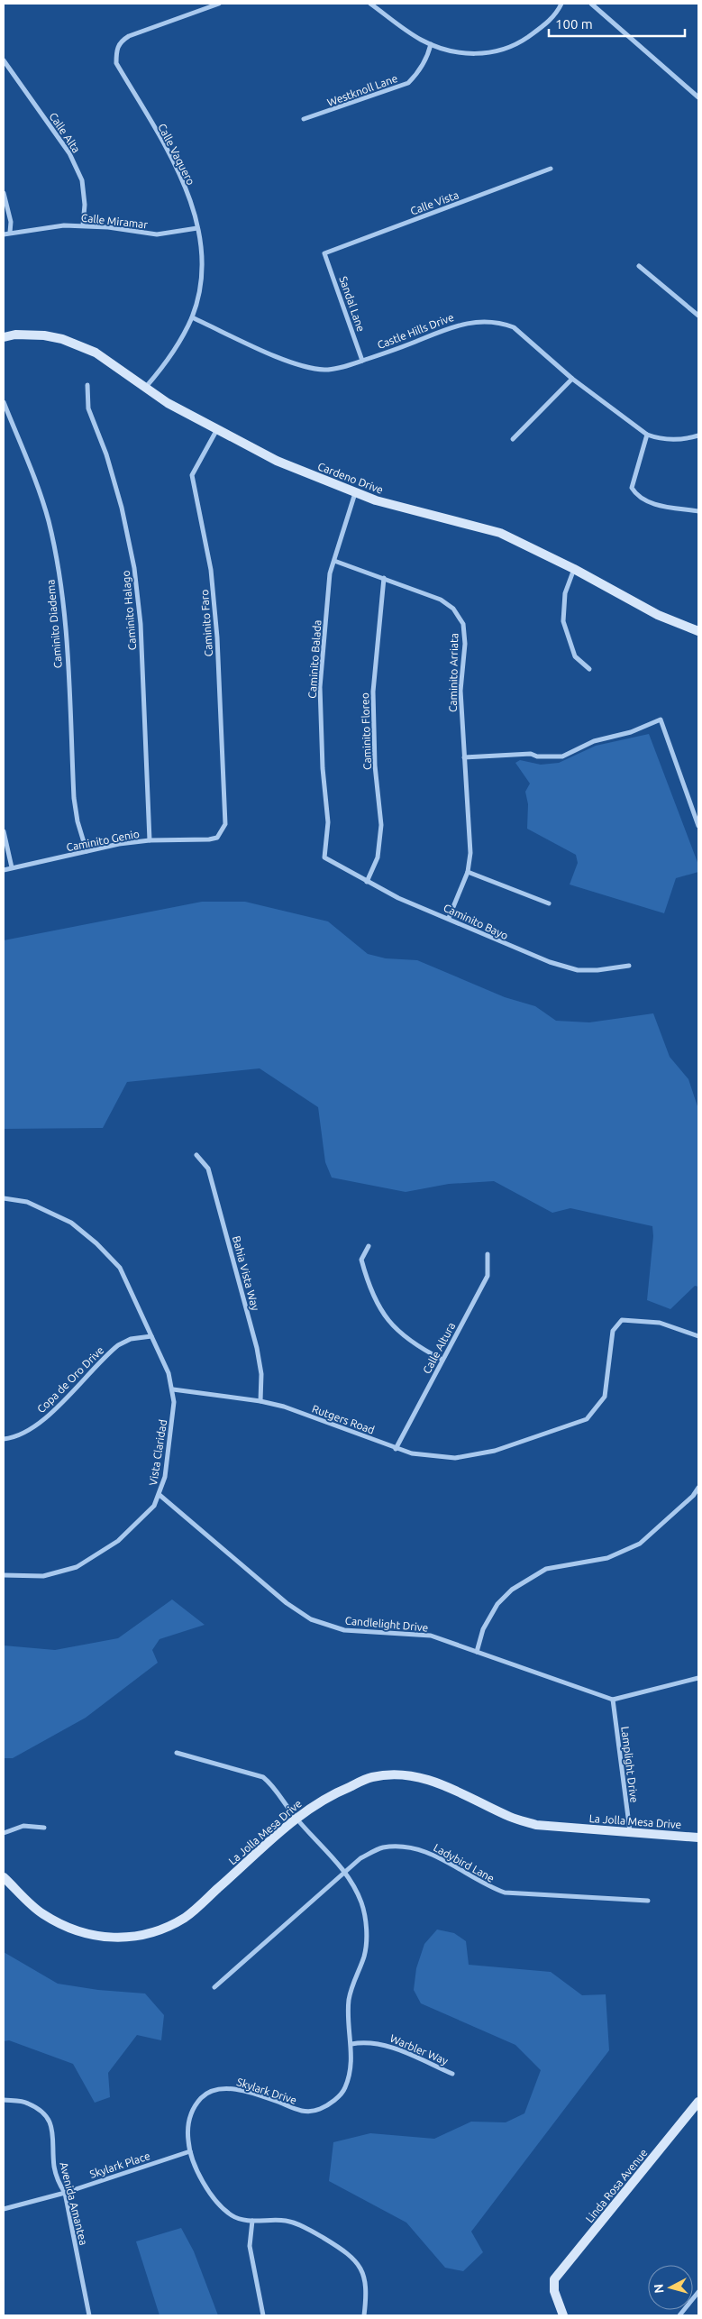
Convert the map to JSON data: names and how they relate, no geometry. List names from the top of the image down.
{
  "streets": {
    "street": [
      "Westknoll Lane",
      "Calle Alta",
      "Calle Vaquero",
      "Calle Vista",
      "Calle Miramar",
      "Sandal Lane",
      "Castle Hills Drive",
      "Cardeno Drive",
      "Caminito Halago",
      "Caminito Faro",
      "Caminito Diadema",
      "Caminito Balada",
      "Caminito Arriata",
      "Caminito Floreo",
      "Caminito Genio",
      "Caminito Bayo",
      "Bahia Vista Way",
      "Calle Altura",
      "Copa de Oro Drive",
      "Rutgers Road",
      "Vista Claridad",
      "Candlelight Drive",
      "Lamplight Drive",
      "La Jolla Mesa Drive",
      "Ladybird Lane",
      "Warbler Way",
      "Skylark Drive",
      "Skylark Place",
      "Linda Rosa Avenue",
      "Avenida Amantea"
    ]
  },
  "crossings": [
    ["Calle Alta", "Calle Miramar"],
    ["Calle Vaquero", "Calle Miramar"],
    ["Calle Vaquero", "Castle Hills Drive"],
    ["Calle Vaquero", "Cardeno Drive"],
    ["Calle Vista", "Sandal Lane"],
    ["Sandal Lane", "Castle Hills Drive"],
    ["Cardeno Drive", "Caminito Faro"],
    ["Cardeno Drive", "Caminito Balada"],
    ["Caminito Halago", "Caminito Genio"],
    ["Caminito Faro", "Caminito Genio"],
    ["Caminito Diadema", "Caminito Genio"],
    ["Caminito Balada", "Caminito Arriata"],
    ["Caminito Balada", "Caminito Bayo"],
    ["Caminito Arriata", "Caminito Floreo"],
    ["Caminito Arriata", "Caminito Bayo"],
    ["Caminito Floreo", "Caminito Bayo"],
    ["Bahia Vista Way", "Rutgers Road"],
    ["Calle Altura", "Rutgers Road"],
    ["Rutgers Road", "Vista Claridad"],
    ["Vista Claridad", "Candlelight Drive"],
    ["Candlelight Drive", "Lamplight Drive"],
    ["Lamplight Drive", "La Jolla Mesa Drive"],
    ["La Jolla Mesa Drive", "Skylark Drive"],
    ["Ladybird Lane", "Skylark Drive"],
    ["Warbler Way", "Skylark Drive"],
    ["Skylark Drive", "Skylark Place"],
    ["Skylark Place", "Avenida Amantea"]
  ],
  "scale_bar": "100 m",
  "north": "left"
}
